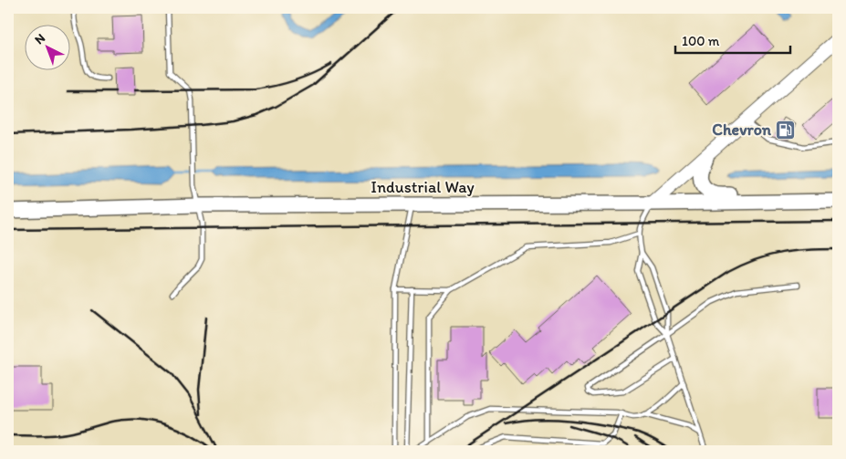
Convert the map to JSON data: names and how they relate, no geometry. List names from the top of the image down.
{
  "streets": {
    "main road": ["Industrial Way"]
  },
  "places": {
    "fuel station": ["Chevron"]
  },
  "scale_bar": "100 m",
  "north": "top left"
}
